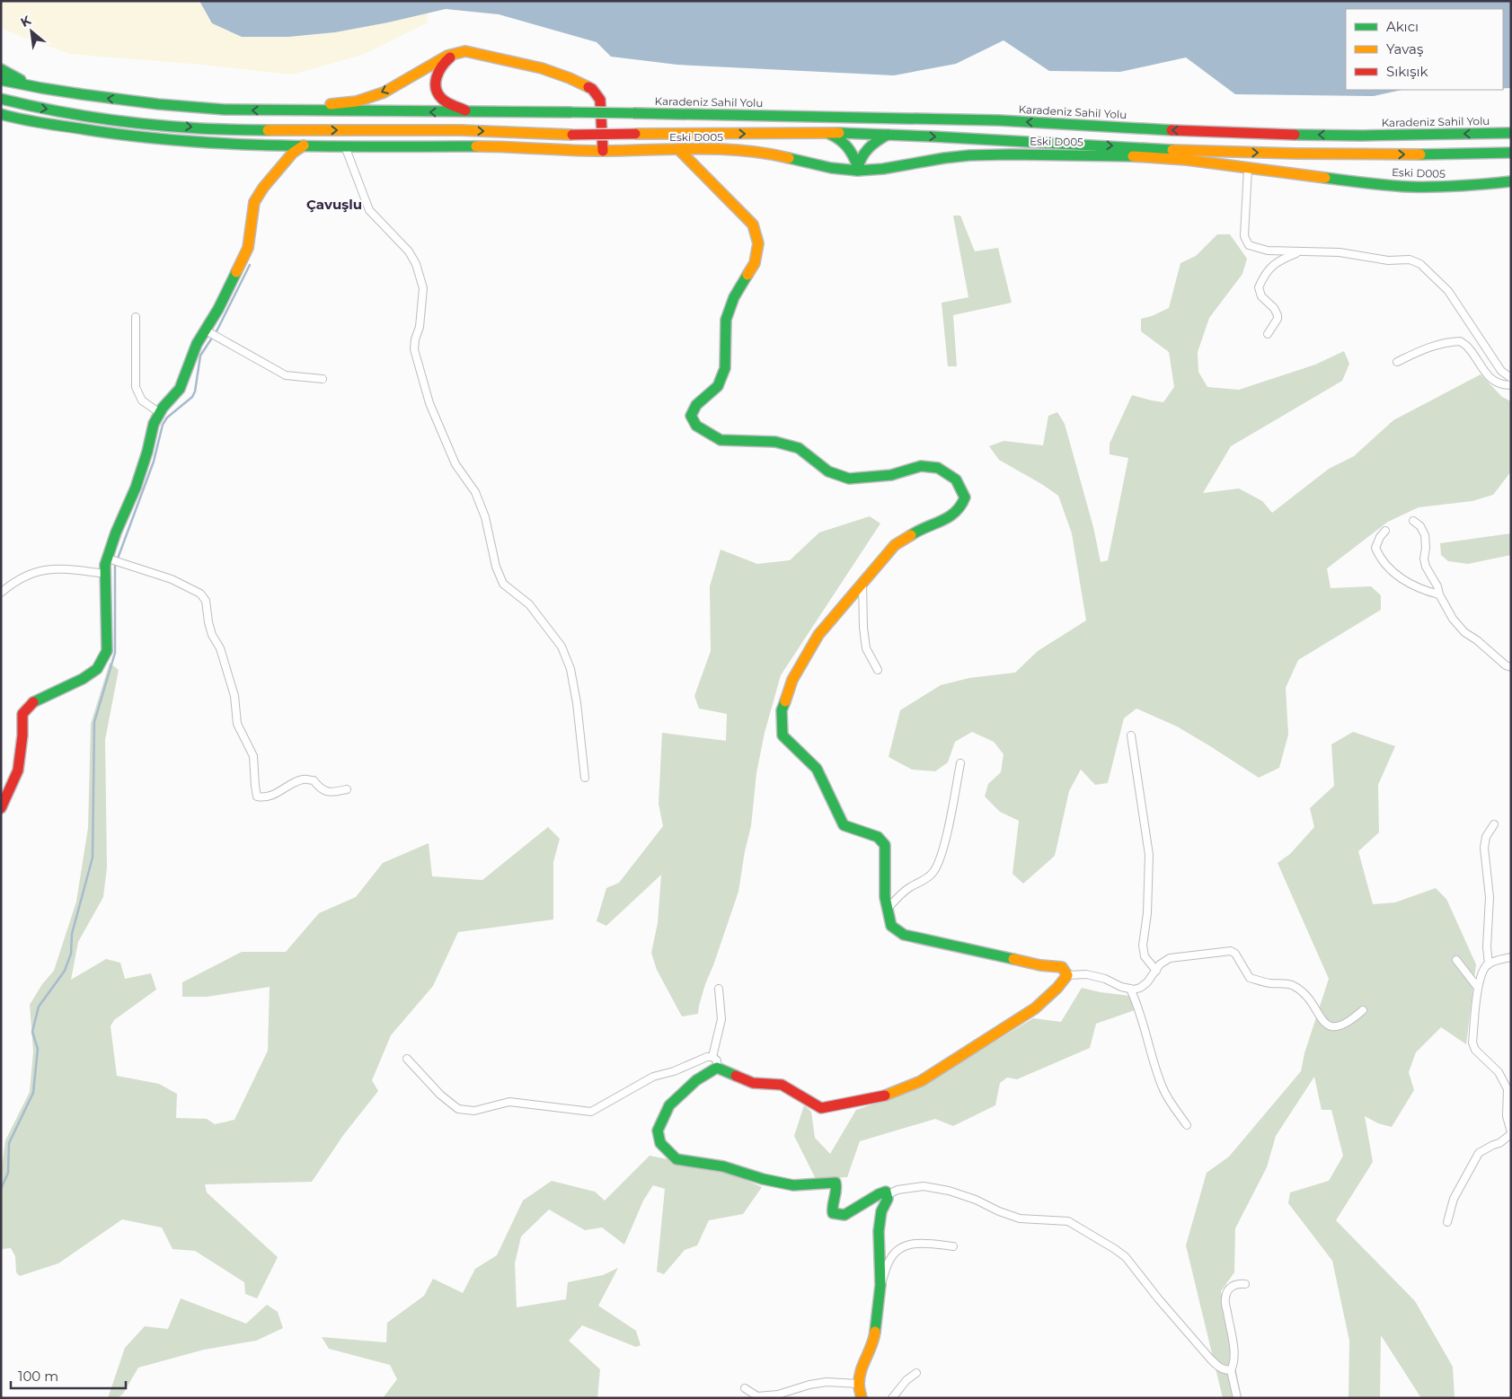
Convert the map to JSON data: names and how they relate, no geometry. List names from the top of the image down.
{
  "streets": {
    "main road": ["Karadeniz Sahil Yolu", "Eski D005"]
  },
  "districts": ["Çavuşlu"],
  "legend": ["Akıcı", "Yavaş", "Sıkışık"],
  "scale_bar": "100 m",
  "north": "top left"
}
